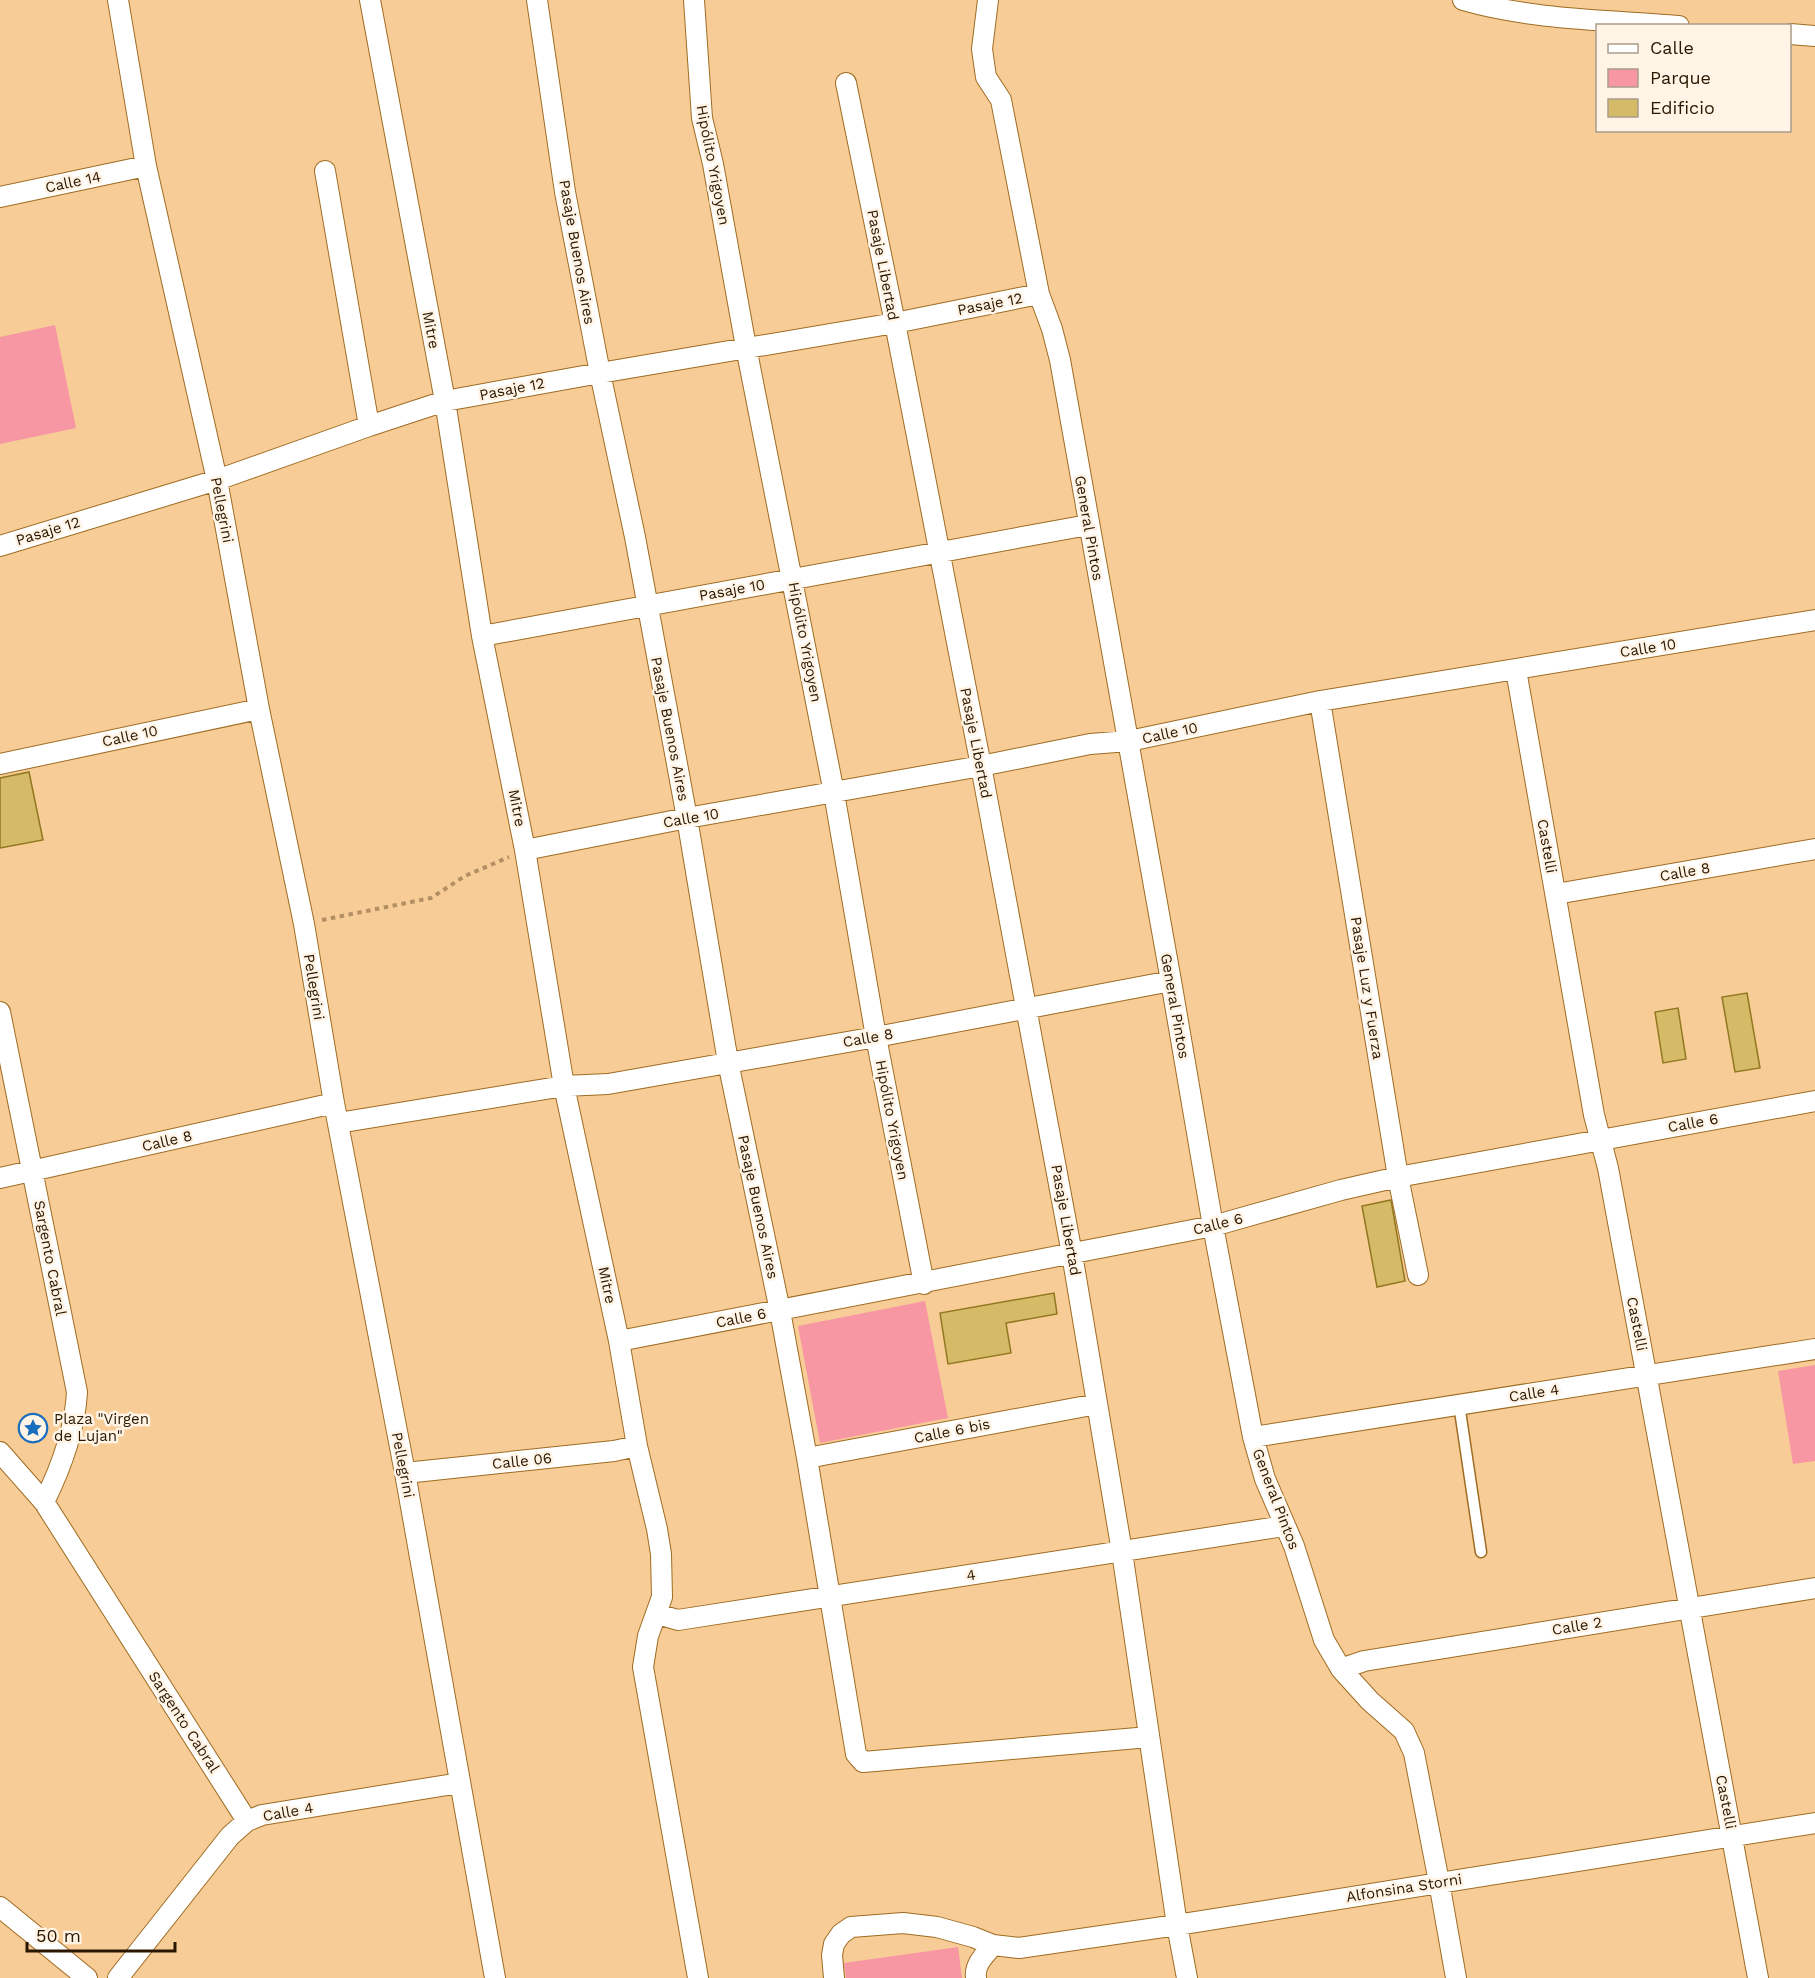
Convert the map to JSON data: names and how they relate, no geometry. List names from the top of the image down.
{
  "streets": {
    "street": [
      "Hipólito Yrigoyen",
      "Calle 14",
      "Pasaje Buenos Aires",
      "Pasaje Libertad",
      "Pasaje 12",
      "Mitre",
      "Pellegrini",
      "General Pintos",
      "Pasaje 10",
      "Calle 10",
      "Castelli",
      "Calle 8",
      "Pasaje Luz y Fuerza",
      "Calle 6",
      "Sargento Cabral",
      "Calle 4",
      "Calle 6 bis",
      "Calle 06",
      "4",
      "Calle 2",
      "Alfonsina Storni"
    ]
  },
  "crossings": [
    ["Hipólito Yrigoyen", "Pasaje 12"],
    ["Hipólito Yrigoyen", "Pasaje 10"],
    ["Hipólito Yrigoyen", "Calle 10"],
    ["Hipólito Yrigoyen", "Calle 8"],
    ["Hipólito Yrigoyen", "Calle 6"],
    ["Calle 14", "Pellegrini"],
    ["Pasaje Buenos Aires", "Pasaje Libertad"],
    ["Pasaje Buenos Aires", "Pasaje 12"],
    ["Pasaje Buenos Aires", "Pasaje 10"],
    ["Pasaje Buenos Aires", "Calle 10"],
    ["Pasaje Buenos Aires", "Calle 8"],
    ["Pasaje Buenos Aires", "Calle 6"],
    ["Pasaje Buenos Aires", "Calle 6 bis"],
    ["Pasaje Buenos Aires", "4"],
    ["Pasaje Libertad", "Pasaje 12"],
    ["Pasaje Libertad", "Pasaje 10"],
    ["Pasaje Libertad", "Calle 10"],
    ["Pasaje Libertad", "Calle 8"],
    ["Pasaje Libertad", "Calle 6"],
    ["Pasaje Libertad", "Calle 6 bis"],
    ["Pasaje Libertad", "4"],
    ["Pasaje Libertad", "Alfonsina Storni"],
    ["Pasaje 12", "Mitre"],
    ["Pasaje 12", "Pellegrini"],
    ["Pasaje 12", "General Pintos"],
    ["Mitre", "Pasaje 10"],
    ["Mitre", "Calle 10"],
    ["Mitre", "Calle 8"],
    ["Mitre", "Calle 6"],
    ["Mitre", "Calle 06"],
    ["Mitre", "4"],
    ["Pellegrini", "Calle 10"],
    ["Pellegrini", "Calle 8"],
    ["Pellegrini", "Calle 4"],
    ["Pellegrini", "Calle 06"],
    ["General Pintos", "Pasaje 10"],
    ["General Pintos", "Calle 10"],
    ["General Pintos", "Calle 8"],
    ["General Pintos", "Calle 6"],
    ["General Pintos", "Calle 4"],
    ["General Pintos", "4"],
    ["General Pintos", "Calle 2"],
    ["General Pintos", "Alfonsina Storni"],
    ["Calle 10", "Castelli"],
    ["Calle 10", "Pasaje Luz y Fuerza"],
    ["Castelli", "Calle 8"],
    ["Castelli", "Calle 6"],
    ["Castelli", "Calle 4"],
    ["Castelli", "Calle 2"],
    ["Castelli", "Alfonsina Storni"],
    ["Calle 8", "Sargento Cabral"],
    ["Pasaje Luz y Fuerza", "Calle 6"],
    ["Sargento Cabral", "Calle 4"]
  ],
  "places": {
    "place": ["Plaza \"Virgen de Lujan\""]
  },
  "legend": ["Calle", "Parque", "Edificio"],
  "scale_bar": "50 m"
}
